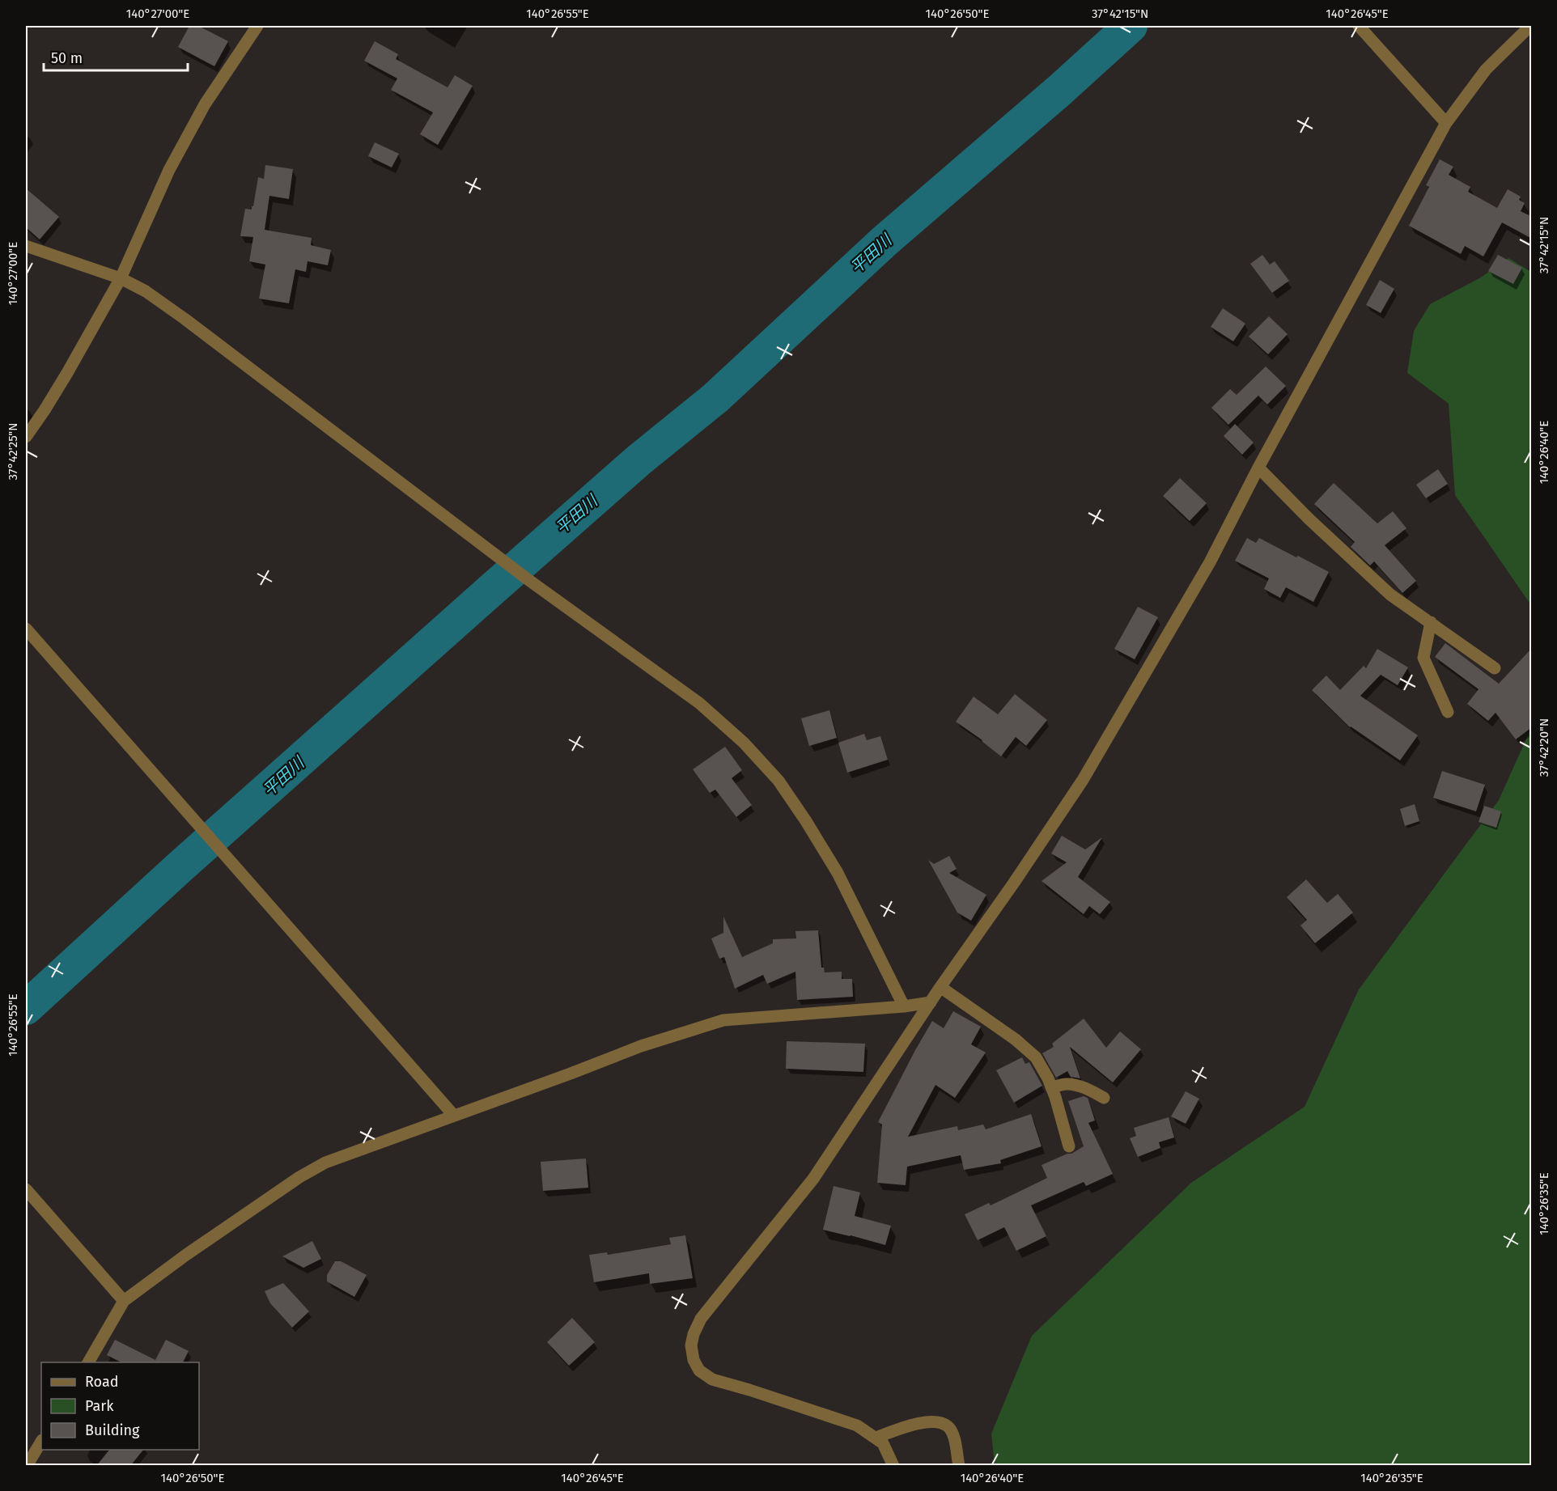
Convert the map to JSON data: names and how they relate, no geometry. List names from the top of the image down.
{
  "water": ["平田川"],
  "legend": ["Road", "Park", "Building"],
  "scale_bar": "50 m",
  "coordinates": [
    "140°27'00\"E",
    "140°26'55\"E",
    "140°26'50\"E",
    "37°42'15\"N",
    "140°26'45\"E",
    "37°42'25\"N",
    "140°26'40\"E",
    "37°42'20\"N",
    "140°26'35\"E"
  ]
}
